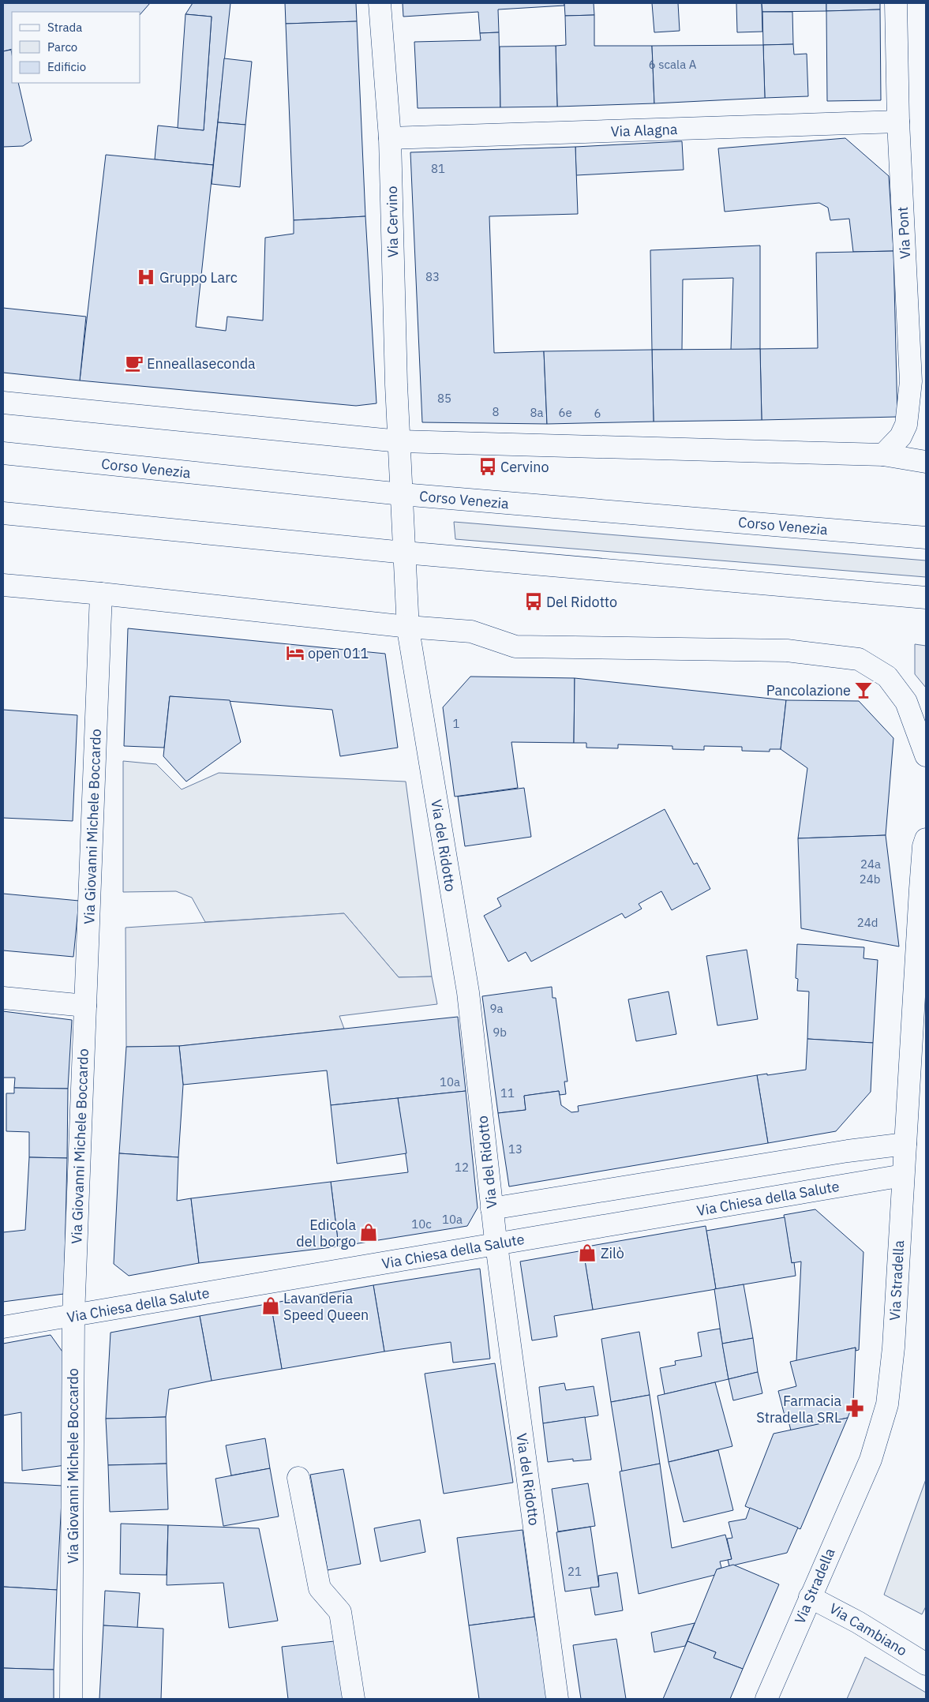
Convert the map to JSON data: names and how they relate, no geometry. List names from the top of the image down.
{
  "streets": {
    "street": [
      "Via Alagna",
      "Via Cervino",
      "Via Pont",
      "Corso Venezia",
      "Via Giovanni Michele Boccardo",
      "Via del Ridotto",
      "Via Chiesa della Salute",
      "Via Stradella",
      "Via Cambiano"
    ]
  },
  "crossings": [
    ["Via Alagna", "Via Cervino"],
    ["Via Alagna", "Via Pont"],
    ["Via Cervino", "Corso Venezia"],
    ["Via Cervino", "Via del Ridotto"],
    ["Via Giovanni Michele Boccardo", "Via Chiesa della Salute"],
    ["Via del Ridotto", "Via Chiesa della Salute"],
    ["Via Chiesa della Salute", "Via Stradella"],
    ["Via Stradella", "Via Cambiano"]
  ],
  "places": {
    "hospital": ["Gruppo Larc"],
    "cafe": ["Enneallaseconda"],
    "bus stop": ["Cervino", "Del Ridotto"],
    "hotel": ["open 011"],
    "bar": ["Pancolazione"],
    "shop": ["Edicola del borgo", "Zilò", "Lavanderia Speed Queen"],
    "pharmacy": ["Farmacia Stradella SRL"]
  },
  "house_numbers": [
    "6 scala A",
    "81",
    "83",
    "85",
    "8",
    "8a",
    "6e",
    "6",
    "1",
    "24a",
    "24b",
    "24d",
    "9a",
    "9b",
    "10a",
    "11",
    "13",
    "12",
    "10a",
    "10c",
    "21"
  ],
  "legend": ["Strada", "Parco", "Edificio"]
}
